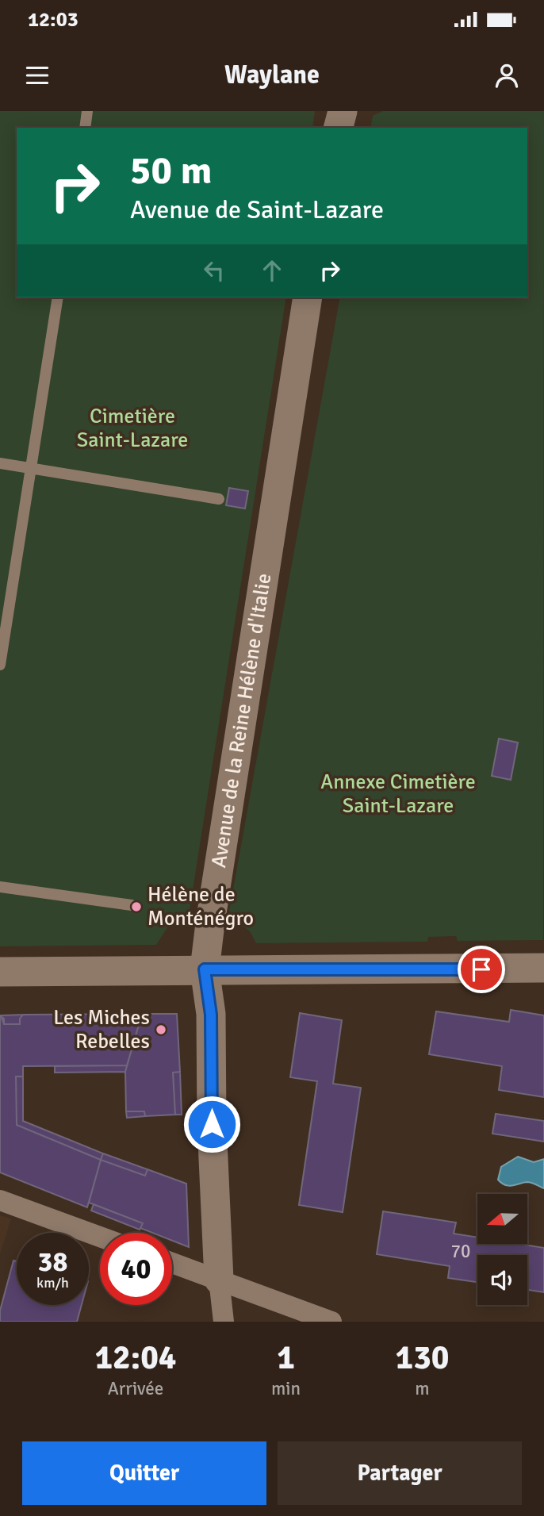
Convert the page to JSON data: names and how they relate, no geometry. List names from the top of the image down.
{
  "streets": {
    "street": ["Avenue de la Reine Hélène d'Italie"]
  },
  "parks": ["Cimetière Saint-Lazare", "Annexe Cimetière Saint-Lazare"],
  "places": ["Hélène de Monténégro", "Les Miches Rebelles"],
  "house_numbers": ["70"],
  "north": "left",
  "page": {
    "status": "12:03",
    "header": "Waylane",
    "turn": ["50 m", "Avenue de Saint-Lazare"],
    "speed": "38 km/h",
    "limit": "40",
    "eta": [
      "12:04",
      "Arrivée",
      "1",
      "min",
      "130",
      "m"
    ],
    "buttons": ["Quitter", "Partager"]
  }
}
